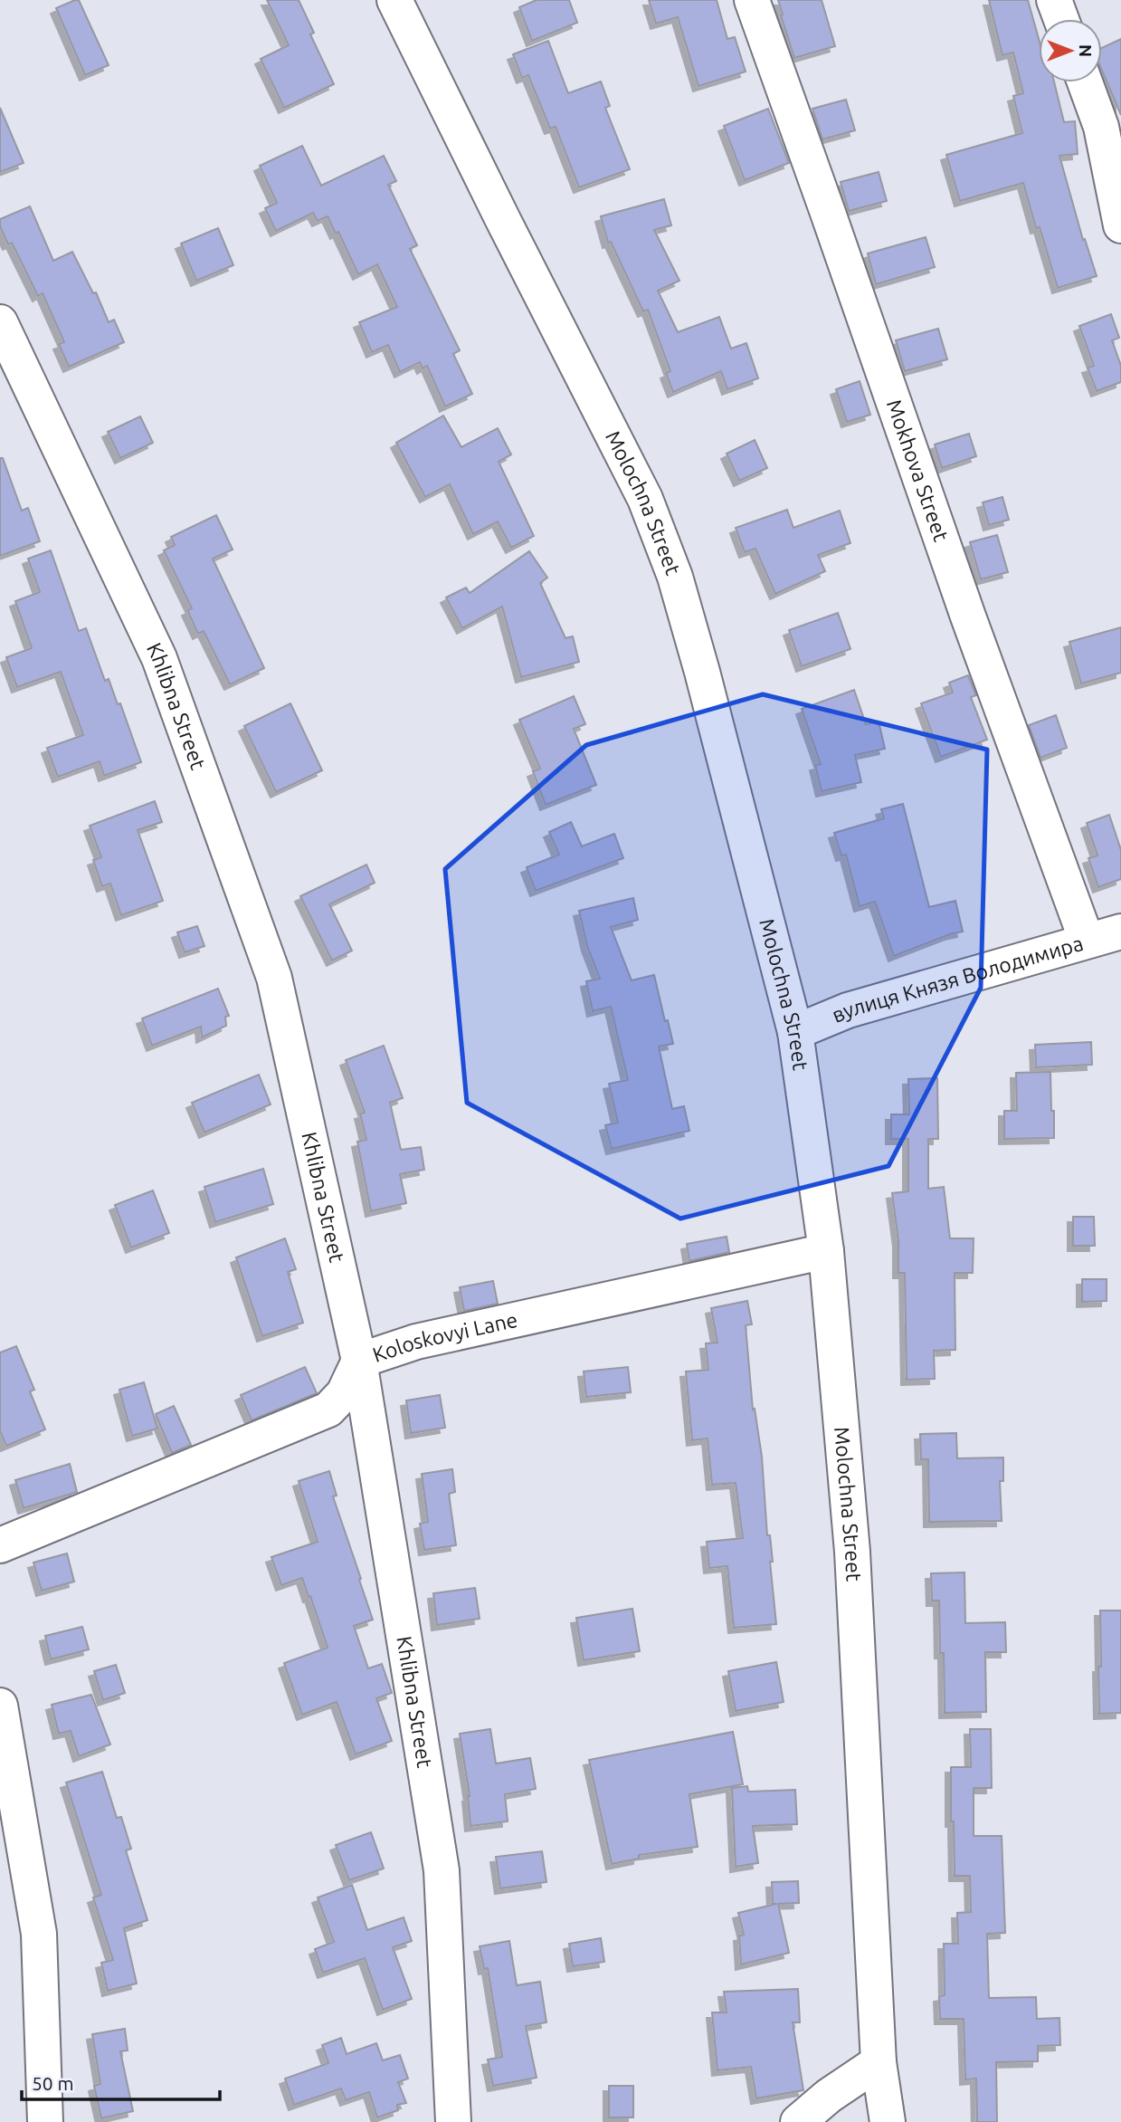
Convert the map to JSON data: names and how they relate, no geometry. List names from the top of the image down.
{
  "streets": {
    "street": [
      "Mokhova Street",
      "Molochna Street",
      "Khlibna Street",
      "вулиця Князя Володимира",
      "Koloskovyi Lane"
    ]
  },
  "crossings": [
    ["Mokhova Street", "вулиця Князя Володимира"],
    ["Molochna Street", "вулиця Князя Володимира"],
    ["Molochna Street", "Koloskovyi Lane"],
    ["Khlibna Street", "Koloskovyi Lane"]
  ],
  "scale_bar": "50 m",
  "north": "right"
}
